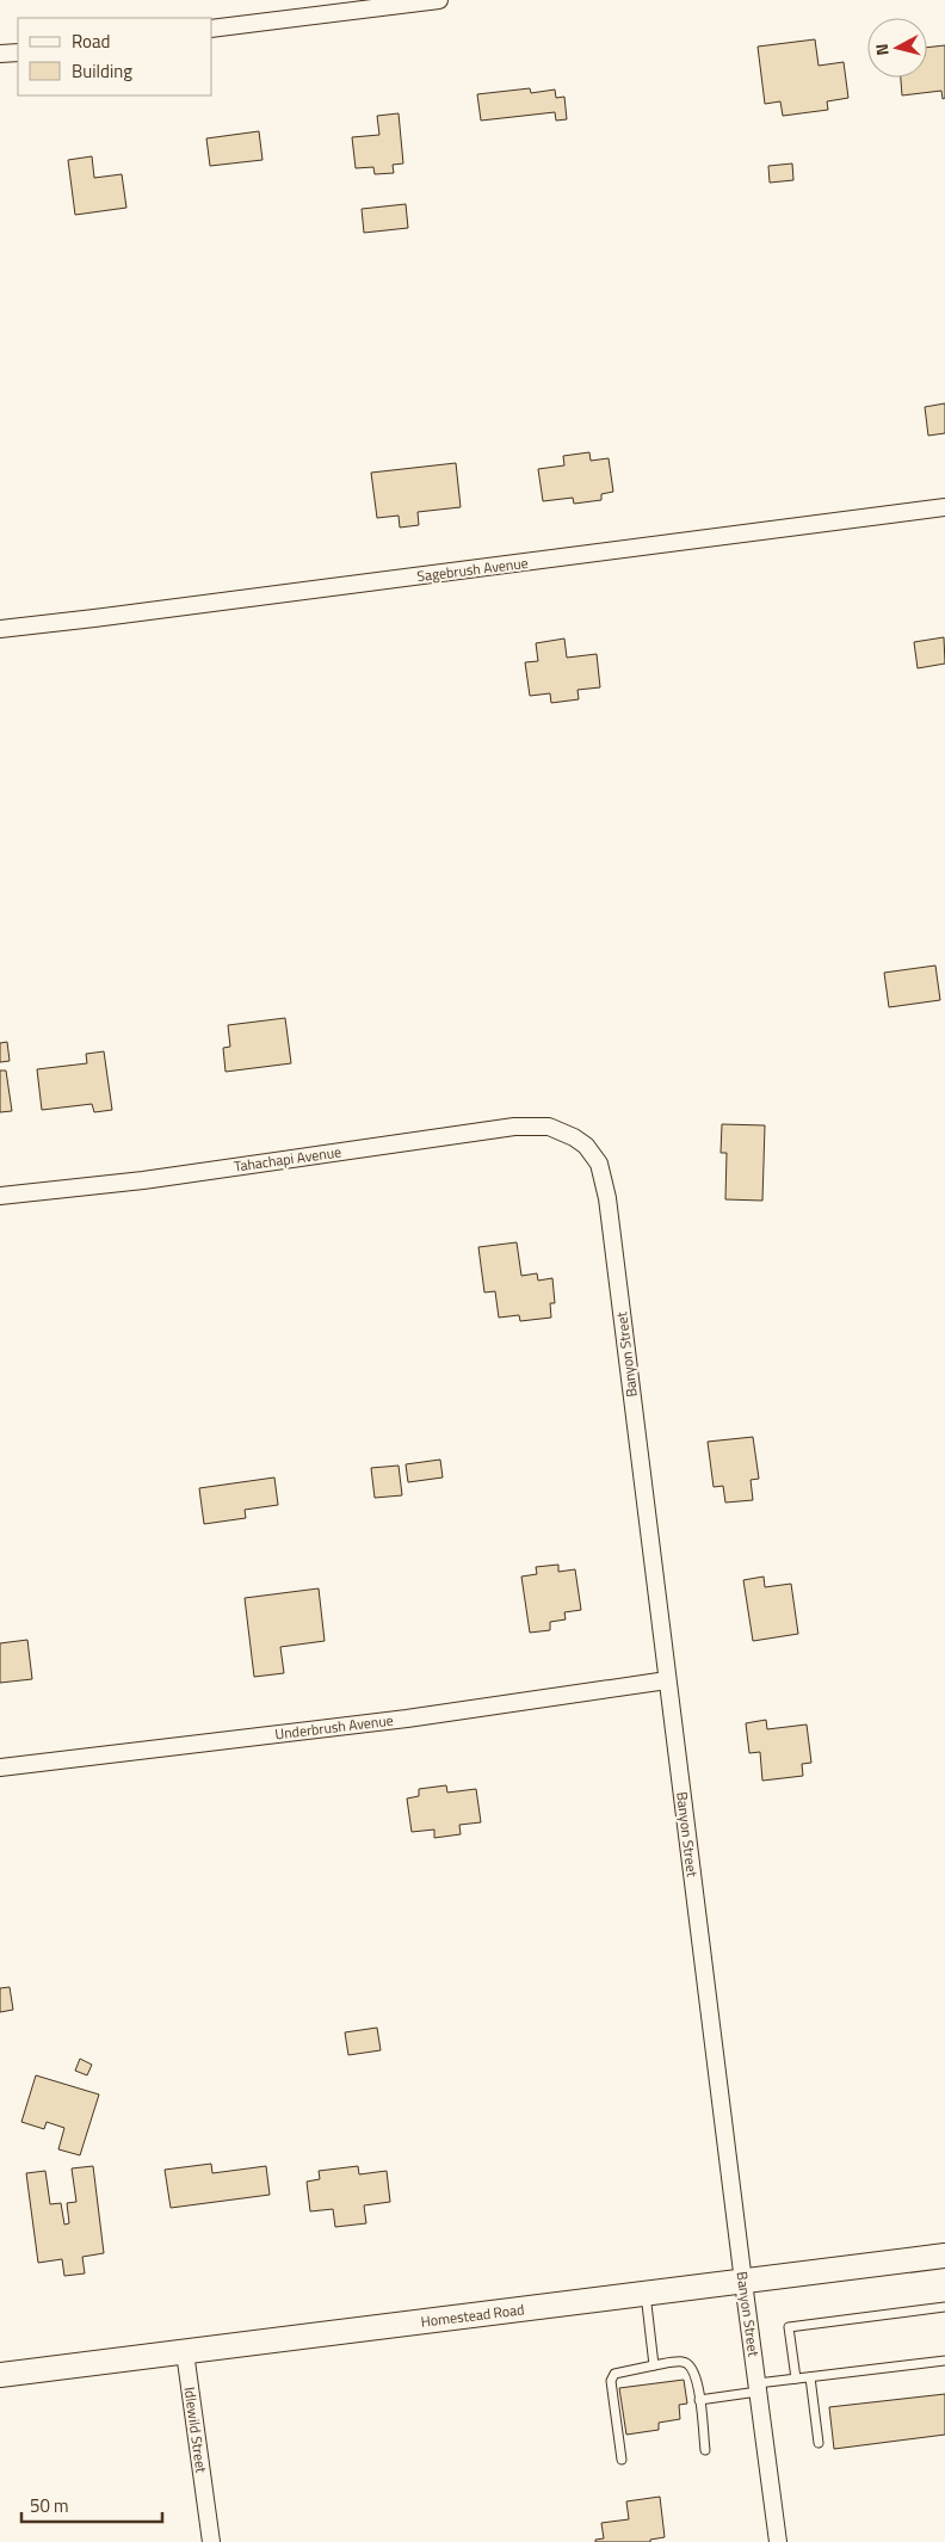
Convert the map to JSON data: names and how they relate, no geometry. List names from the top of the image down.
{
  "streets": {
    "main road": ["Homestead Road"],
    "street": [
      "Sagebrush Avenue",
      "Tahachapi Avenue",
      "Banyon Street",
      "Underbrush Avenue",
      "Idlewild Street"
    ]
  },
  "crossings": [
    ["Tahachapi Avenue", "Banyon Street"],
    ["Banyon Street", "Underbrush Avenue"],
    ["Banyon Street", "Homestead Road"],
    ["Homestead Road", "Idlewild Street"]
  ],
  "legend": ["Road", "Building"],
  "scale_bar": "50 m",
  "north": "left"
}
